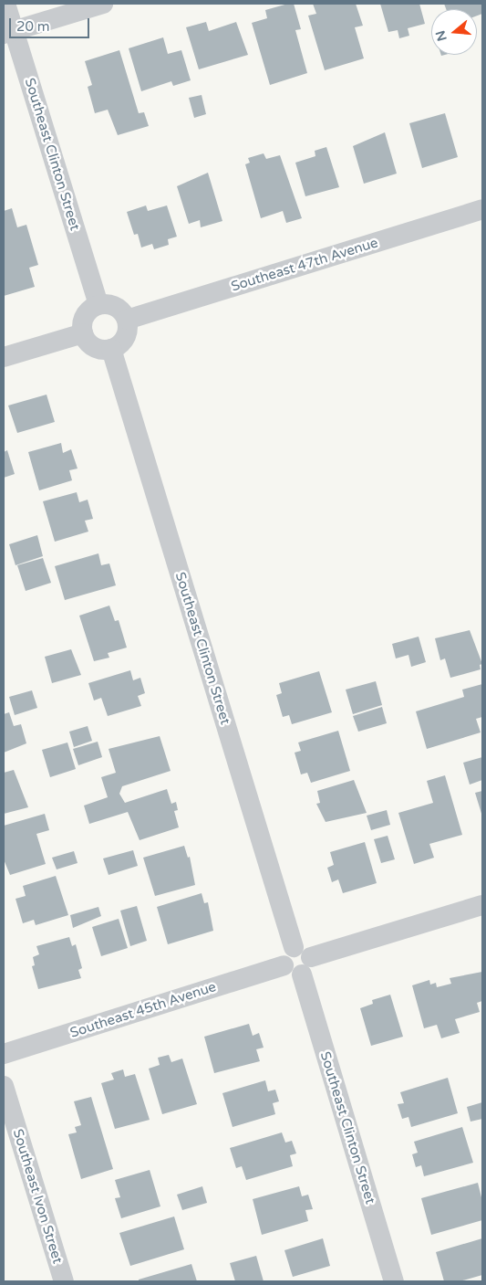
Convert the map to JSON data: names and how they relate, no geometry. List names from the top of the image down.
{
  "streets": {
    "street": [
      "Southeast Clinton Street",
      "Southeast 47th Avenue",
      "Southeast 45th Avenue",
      "Southeast Ivon Street"
    ]
  },
  "crossings": [
    ["Southeast Clinton Street", "Southeast 47th Avenue"],
    ["Southeast Clinton Street", "Southeast 45th Avenue"]
  ],
  "scale_bar": "20 m",
  "north": "left"
}
